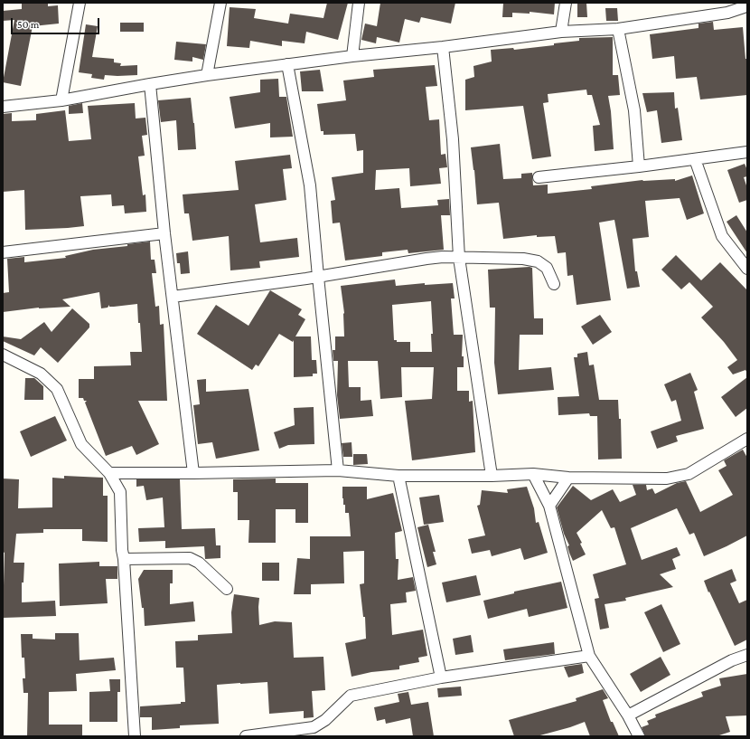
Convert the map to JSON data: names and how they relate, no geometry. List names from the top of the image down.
{
  "scale_bar": "50 m"
}
